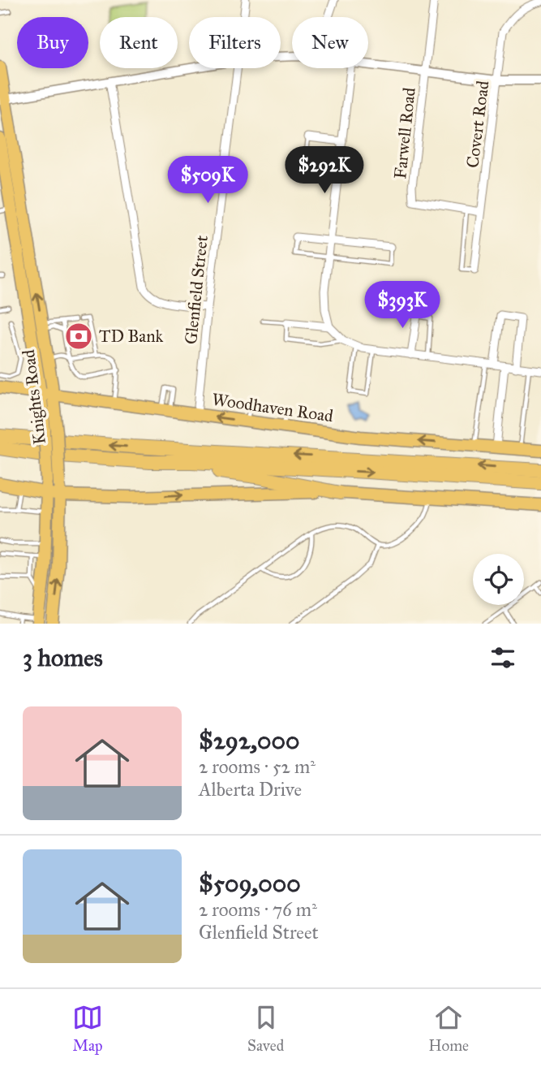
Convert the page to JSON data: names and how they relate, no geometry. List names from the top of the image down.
{
  "streets": {
    "main road": ["Knights Road", "Woodhaven Road"],
    "street": ["Covert Road", "Farwell Road", "Glenfield Street"]
  },
  "crossings": [
    ["Covert Road", "Farwell Road"],
    ["Glenfield Street", "Woodhaven Road"],
    ["Knights Road", "Woodhaven Road"]
  ],
  "places": {
    "bank": ["TD Bank"]
  },
  "page": {
    "chip": [
      "Buy",
      "Rent",
      "Filters",
      "New"
    ],
    "price": ["$292K", "$509K", "$393K"],
    "heading": "3 homes",
    "list": [
      {
        "name": "$292,000",
        "note": "2 rooms · 52 m² · Alberta Drive"
      },
      {
        "name": "$509,000",
        "note": "2 rooms · 76 m² · Glenfield Street"
      }
    ],
    "tabs": ["Map", "Saved", "Home"]
  }
}
